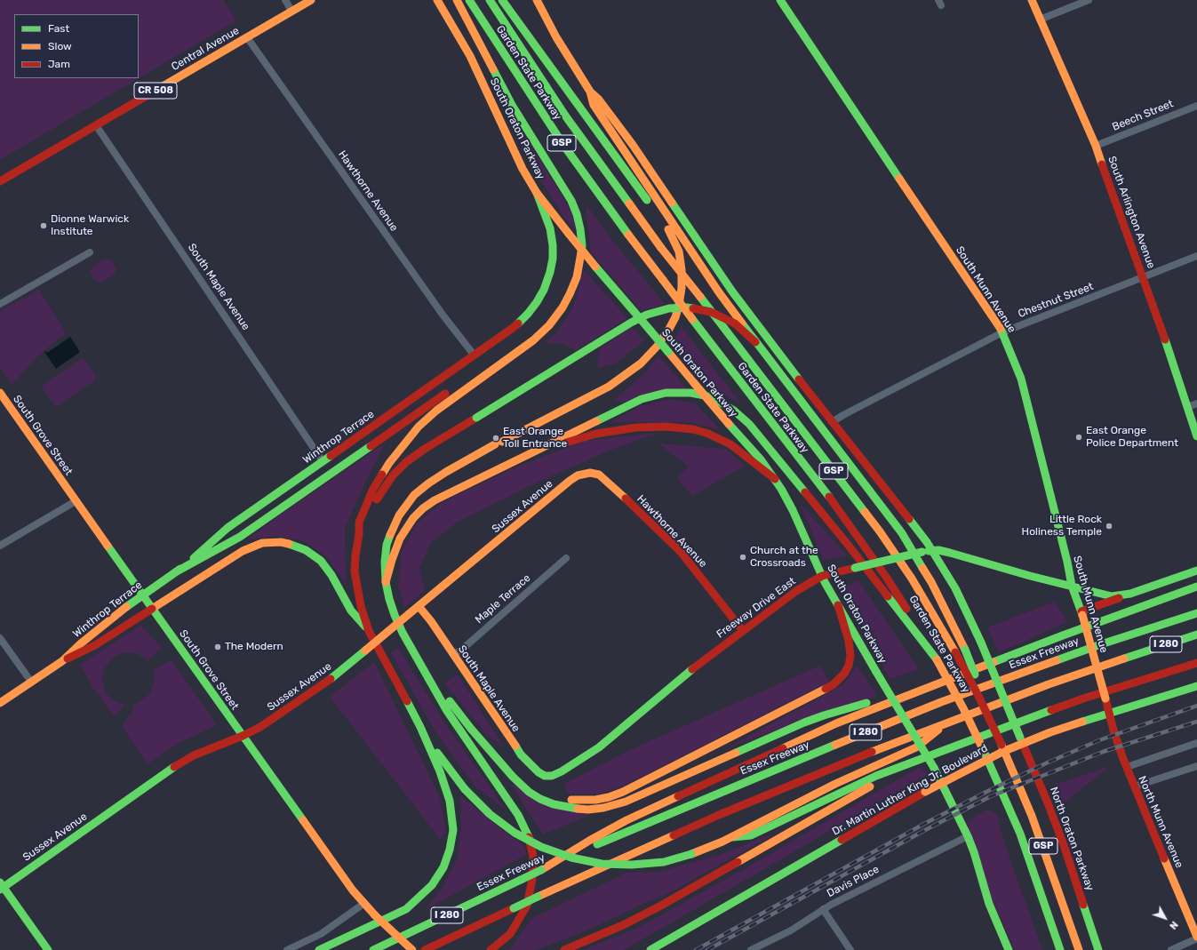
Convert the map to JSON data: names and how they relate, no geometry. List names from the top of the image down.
{
  "streets": {
    "main road": [
      "Central Avenue",
      "Garden State Parkway",
      "CR 508",
      "South Oraton Parkway",
      "GSP",
      "Hawthorne Avenue",
      "South Arlington Avenue",
      "South Maple Avenue",
      "South Munn Avenue",
      "South Grove Street",
      "Winthrop Terrace",
      "Sussex Avenue",
      "Freeway Drive East",
      "I 280",
      "Essex Freeway",
      "Dr. Martin Luther King Jr. Boulevard",
      "North Munn Avenue",
      "North Oraton Parkway"
    ],
    "street": [
      "Beech Street",
      "Chestnut Street",
      "Maple Terrace",
      "Davis Place"
    ]
  },
  "crossings": [
    ["Central Avenue", "Hawthorne Avenue"],
    ["Central Avenue", "South Maple Avenue"],
    ["Beech Street", "South Arlington Avenue"],
    ["South Oraton Parkway", "Winthrop Terrace"],
    ["South Oraton Parkway", "Freeway Drive East"],
    ["South Oraton Parkway", "Davis Place"],
    ["Hawthorne Avenue", "Winthrop Terrace"],
    ["Hawthorne Avenue", "Sussex Avenue"],
    ["Hawthorne Avenue", "Freeway Drive East"],
    ["South Arlington Avenue", "Chestnut Street"],
    ["South Maple Avenue", "Winthrop Terrace"],
    ["South Maple Avenue", "Sussex Avenue"],
    ["South Maple Avenue", "Maple Terrace"],
    ["South Maple Avenue", "Freeway Drive East"],
    ["South Munn Avenue", "Chestnut Street"],
    ["South Munn Avenue", "Freeway Drive East"],
    ["South Munn Avenue", "Dr. Martin Luther King Jr. Boulevard"],
    ["South Munn Avenue", "North Munn Avenue"],
    ["South Grove Street", "Winthrop Terrace"],
    ["South Grove Street", "Sussex Avenue"],
    ["Freeway Drive East", "North Oraton Parkway"],
    ["Dr. Martin Luther King Jr. Boulevard", "North Munn Avenue"]
  ],
  "places": [
    "Dionne Warwick Institute",
    "East Orange Police Department",
    "East Orange Toll Entrance",
    "Little Rock Holiness Temple",
    "Church at the Crossroads",
    "The Modern"
  ],
  "legend": ["Fast", "Slow", "Jam"],
  "north": "bottom right"
}
